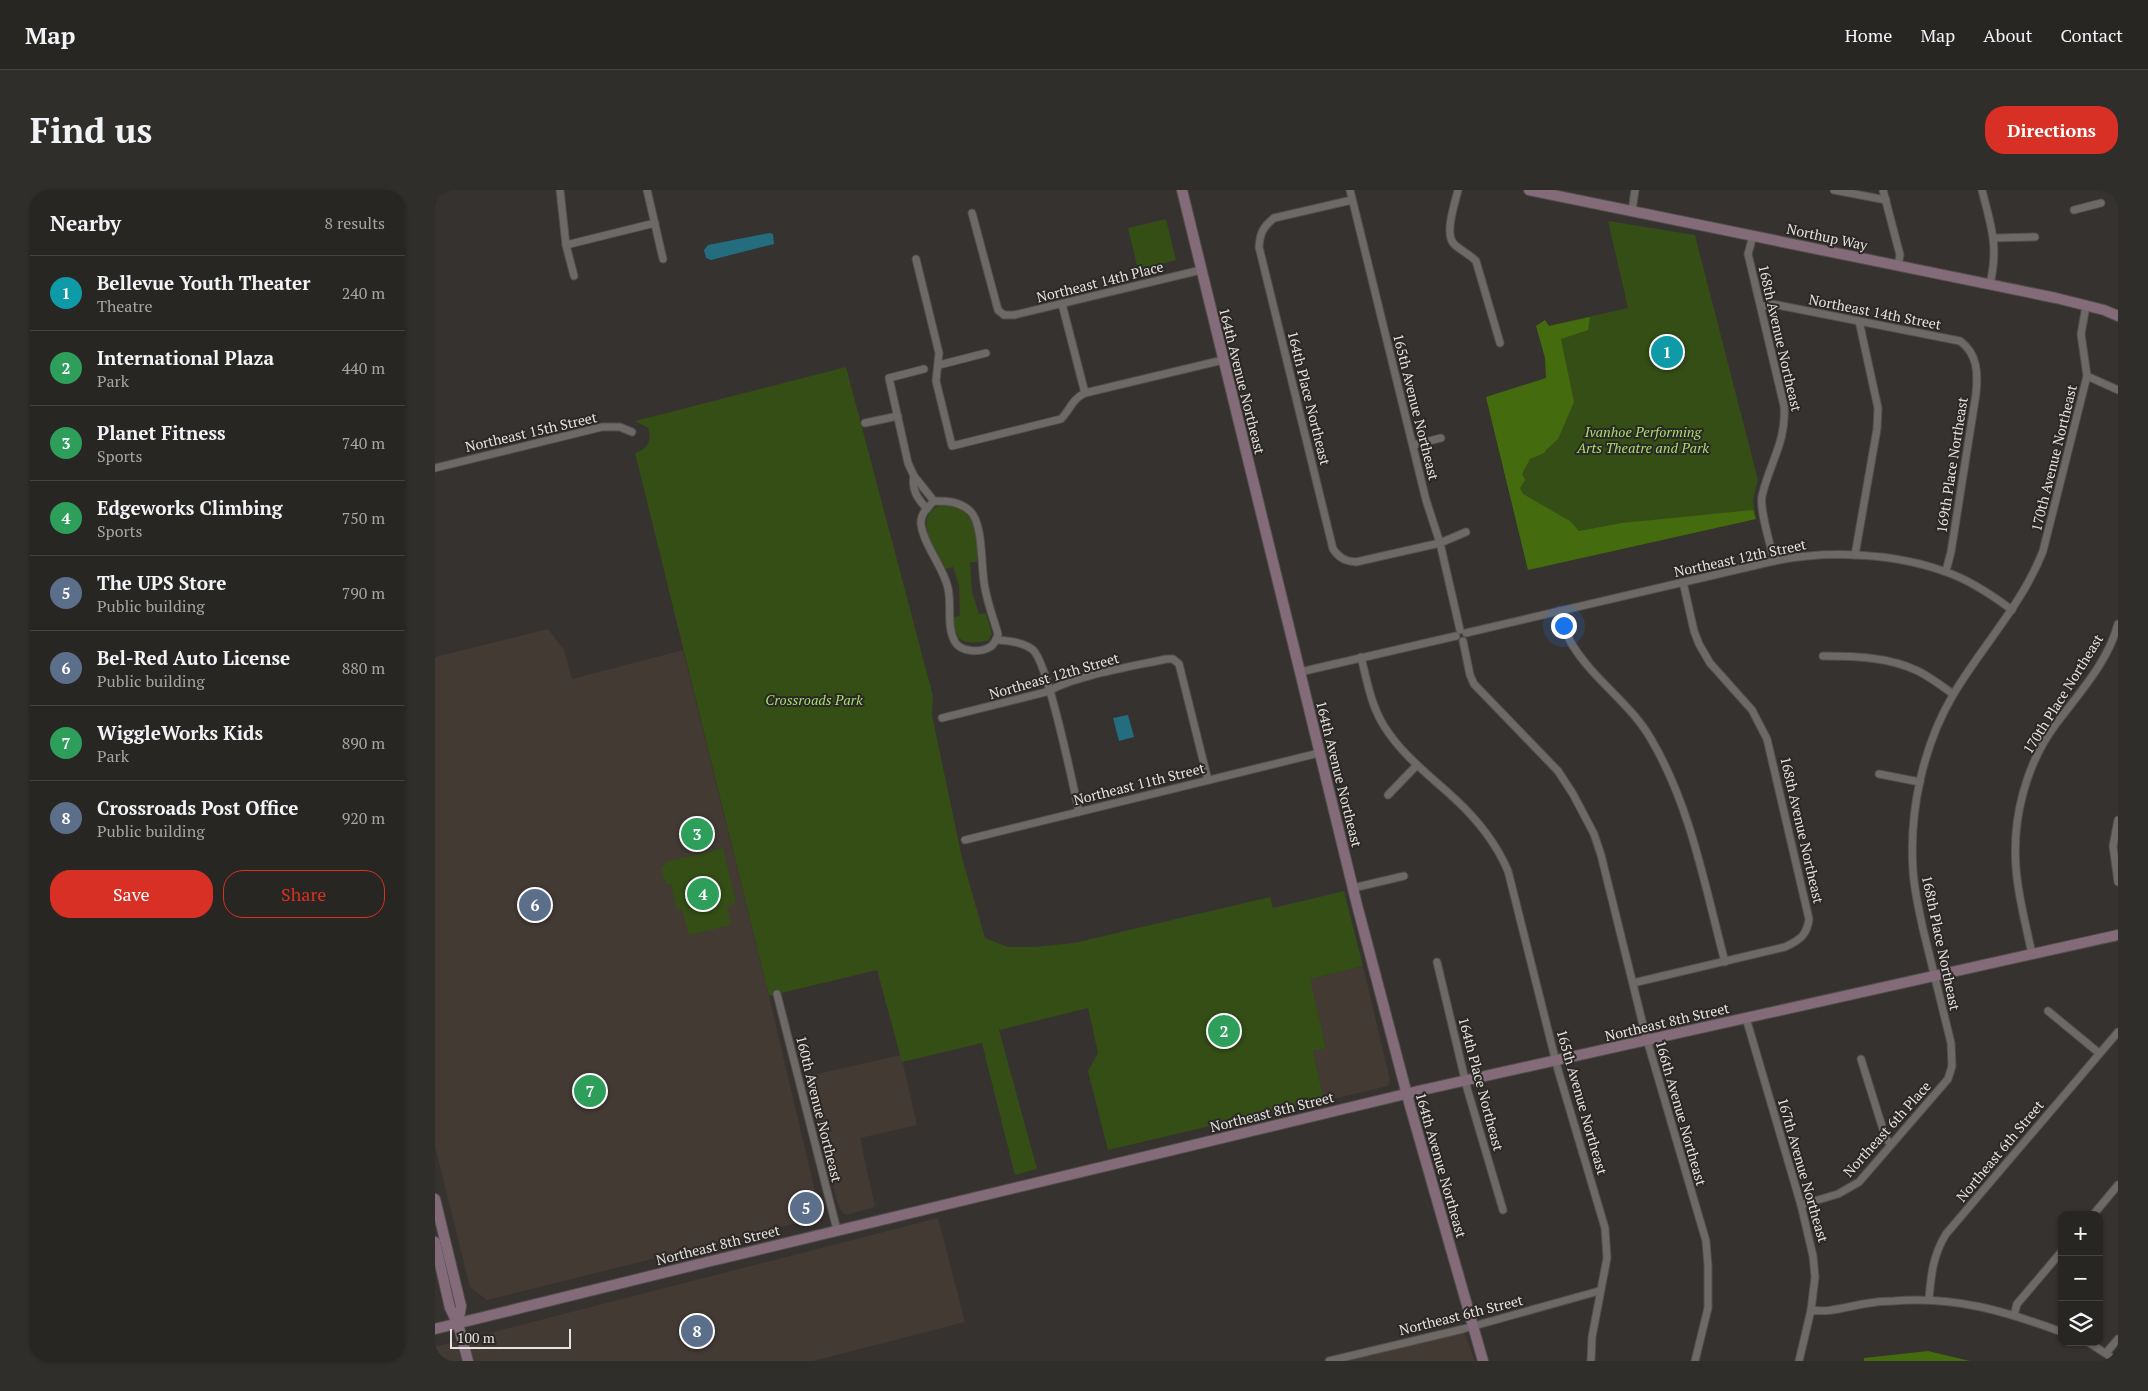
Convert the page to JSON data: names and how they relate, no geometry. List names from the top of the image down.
{
  "streets": {
    "street": [
      "Northup Way",
      "Northeast 14th Place",
      "Northeast 14th Street",
      "168th Avenue Northeast",
      "164th Avenue Northeast",
      "164th Place Northeast",
      "165th Avenue Northeast",
      "Northeast 15th Street",
      "170th Avenue Northeast",
      "169th Place Northeast",
      "Northeast 12th Street",
      "170th Place Northeast",
      "Northeast 11th Street",
      "168th Place Northeast",
      "Northeast 8th Street",
      "160th Avenue Northeast",
      "166th Avenue Northeast",
      "Northeast 6th Place",
      "Northeast 6th Street",
      "167th Avenue Northeast"
    ]
  },
  "crossings": [
    ["Northup Way", "168th Avenue Northeast"],
    ["Northup Way", "170th Avenue Northeast"],
    ["Northeast 14th Place", "164th Avenue Northeast"],
    ["Northeast 14th Street", "168th Avenue Northeast"],
    ["Northeast 14th Street", "169th Place Northeast"],
    ["168th Avenue Northeast", "Northeast 12th Street"],
    ["164th Avenue Northeast", "Northeast 12th Street"],
    ["164th Avenue Northeast", "Northeast 11th Street"],
    ["164th Avenue Northeast", "Northeast 8th Street"],
    ["164th Avenue Northeast", "Northeast 6th Street"],
    ["164th Place Northeast", "165th Avenue Northeast"],
    ["164th Place Northeast", "Northeast 8th Street"],
    ["165th Avenue Northeast", "Northeast 12th Street"],
    ["165th Avenue Northeast", "Northeast 8th Street"],
    ["165th Avenue Northeast", "166th Avenue Northeast"],
    ["165th Avenue Northeast", "Northeast 6th Street"],
    ["170th Avenue Northeast", "Northeast 12th Street"],
    ["170th Avenue Northeast", "168th Place Northeast"],
    ["169th Place Northeast", "Northeast 12th Street"],
    ["Northeast 12th Street", "Northeast 11th Street"],
    ["Northeast 12th Street", "168th Place Northeast"],
    ["Northeast 12th Street", "166th Avenue Northeast"],
    ["170th Place Northeast", "Northeast 8th Street"],
    ["168th Place Northeast", "Northeast 8th Street"],
    ["168th Place Northeast", "Northeast 6th Place"],
    ["Northeast 8th Street", "160th Avenue Northeast"],
    ["Northeast 8th Street", "166th Avenue Northeast"],
    ["Northeast 8th Street", "167th Avenue Northeast"],
    ["Northeast 6th Place", "167th Avenue Northeast"]
  ],
  "parks": ["Ivanhoe Performing Arts Theatre and Park", "Crossroads Park"],
  "scale_bar": "100 m",
  "page": {
    "header": "Map",
    "nav": [
      "Home",
      "Map",
      "About",
      "Contact"
    ],
    "buttons": [
      "Directions",
      ["Save", "Share"]
    ],
    "title": "Find us",
    "heading": ["Nearby", "8 results"],
    "list": [
      {
        "mark": "1",
        "name": "Bellevue Youth Theater",
        "note": "Theatre",
        "value": "240 m"
      },
      {
        "mark": "2",
        "name": "International Plaza",
        "note": "Park",
        "value": "440 m"
      },
      {
        "mark": "3",
        "name": "Planet Fitness",
        "note": "Sports",
        "value": "740 m"
      },
      {
        "mark": "4",
        "name": "Edgeworks Climbing",
        "note": "Sports",
        "value": "750 m"
      },
      {
        "mark": "5",
        "name": "The UPS Store",
        "note": "Public building",
        "value": "790 m"
      },
      {
        "mark": "6",
        "name": "Bel-Red Auto License",
        "note": "Public building",
        "value": "880 m"
      },
      {
        "mark": "7",
        "name": "WiggleWorks Kids",
        "note": "Park",
        "value": "890 m"
      },
      {
        "mark": "8",
        "name": "Crossroads Post Office",
        "note": "Public building",
        "value": "920 m"
      }
    ],
    "pins": [
      "1",
      "3",
      "4",
      "6",
      "2",
      "7",
      "5",
      "8"
    ],
    "map_buttons": ["+", "−"],
    "scale": "100 m"
  }
}
